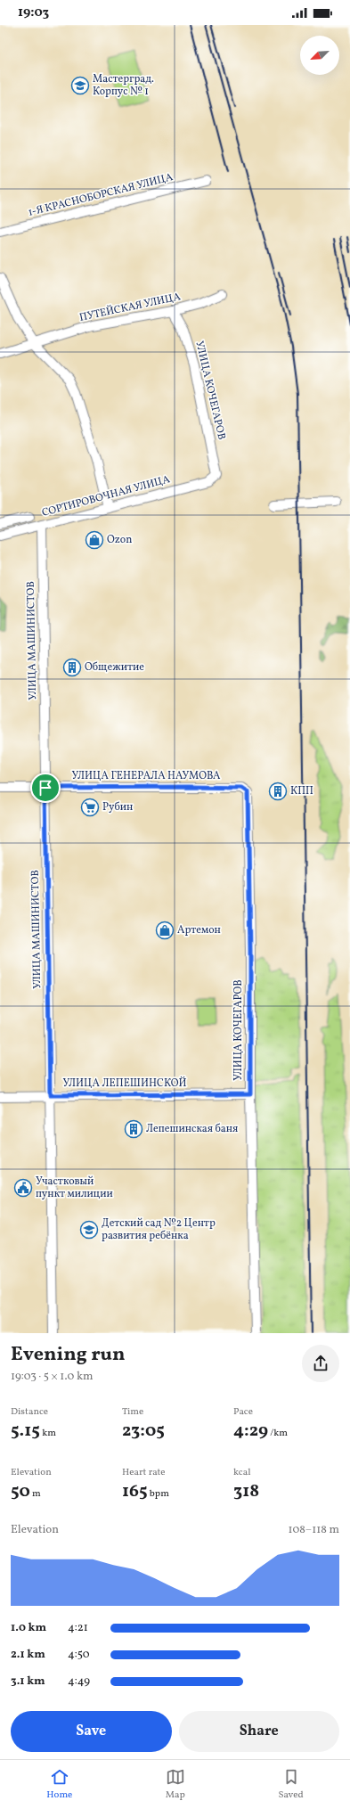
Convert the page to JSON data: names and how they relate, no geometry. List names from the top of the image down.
{
  "streets": {
    "street": [
      "1-Я КРАСНОБОРСКАЯ УЛИЦА",
      "ПУТЕЙСКАЯ УЛИЦА",
      "УЛИЦА КОЧЕГАРОВ",
      "СОРТИРОВОЧНАЯ УЛИЦА",
      "УЛИЦА МАШИНИСТОВ",
      "УЛИЦА ГЕНЕРАЛА НАУМОВА",
      "УЛИЦА ЛЕПЕШИНСКОЙ"
    ]
  },
  "crossings": [
    ["ПУТЕЙСКАЯ УЛИЦА", "УЛИЦА КОЧЕГАРОВ"],
    ["УЛИЦА КОЧЕГАРОВ", "СОРТИРОВОЧНАЯ УЛИЦА"],
    ["УЛИЦА КОЧЕГАРОВ", "УЛИЦА ГЕНЕРАЛА НАУМОВА"],
    ["УЛИЦА КОЧЕГАРОВ", "УЛИЦА ЛЕПЕШИНСКОЙ"],
    ["СОРТИРОВОЧНАЯ УЛИЦА", "УЛИЦА МАШИНИСТОВ"],
    ["УЛИЦА МАШИНИСТОВ", "УЛИЦА ГЕНЕРАЛА НАУМОВА"],
    ["УЛИЦА МАШИНИСТОВ", "УЛИЦА ЛЕПЕШИНСКОЙ"]
  ],
  "places": {
    "school or university": ["Мастерград. Корпус № 1", "Детский сад №2 Центр развития ребёнка"],
    "shop": ["Ozon", "Артемон"],
    "building": ["Общежитие", "КПП", "Лепешинская баня"],
    "supermarket": ["Рубин"],
    "public building": ["Участковый пункт милиции"]
  },
  "north": "bottom left",
  "page": {
    "status": "19:03",
    "heading": ["Evening run", "19:03 · 5 × 1.0 km"],
    "stats": [
      ["Distance", "5.15 km"],
      ["Time", "23:05"],
      ["Pace", "4:29 /km"],
      ["Elevation", "50 m"],
      ["Heart rate", "165 bpm"],
      ["kcal", "318"]
    ],
    "chart": ["Elevation", "108–118 m"],
    "list": [
      {
        "name": "1.0 km",
        "note": "4:21"
      },
      {
        "name": "2.1 km",
        "note": "4:50"
      },
      {
        "name": "3.1 km",
        "note": "4:49"
      }
    ],
    "buttons": ["Save", "Share"],
    "tabs": ["Home", "Map", "Saved"]
  }
}
